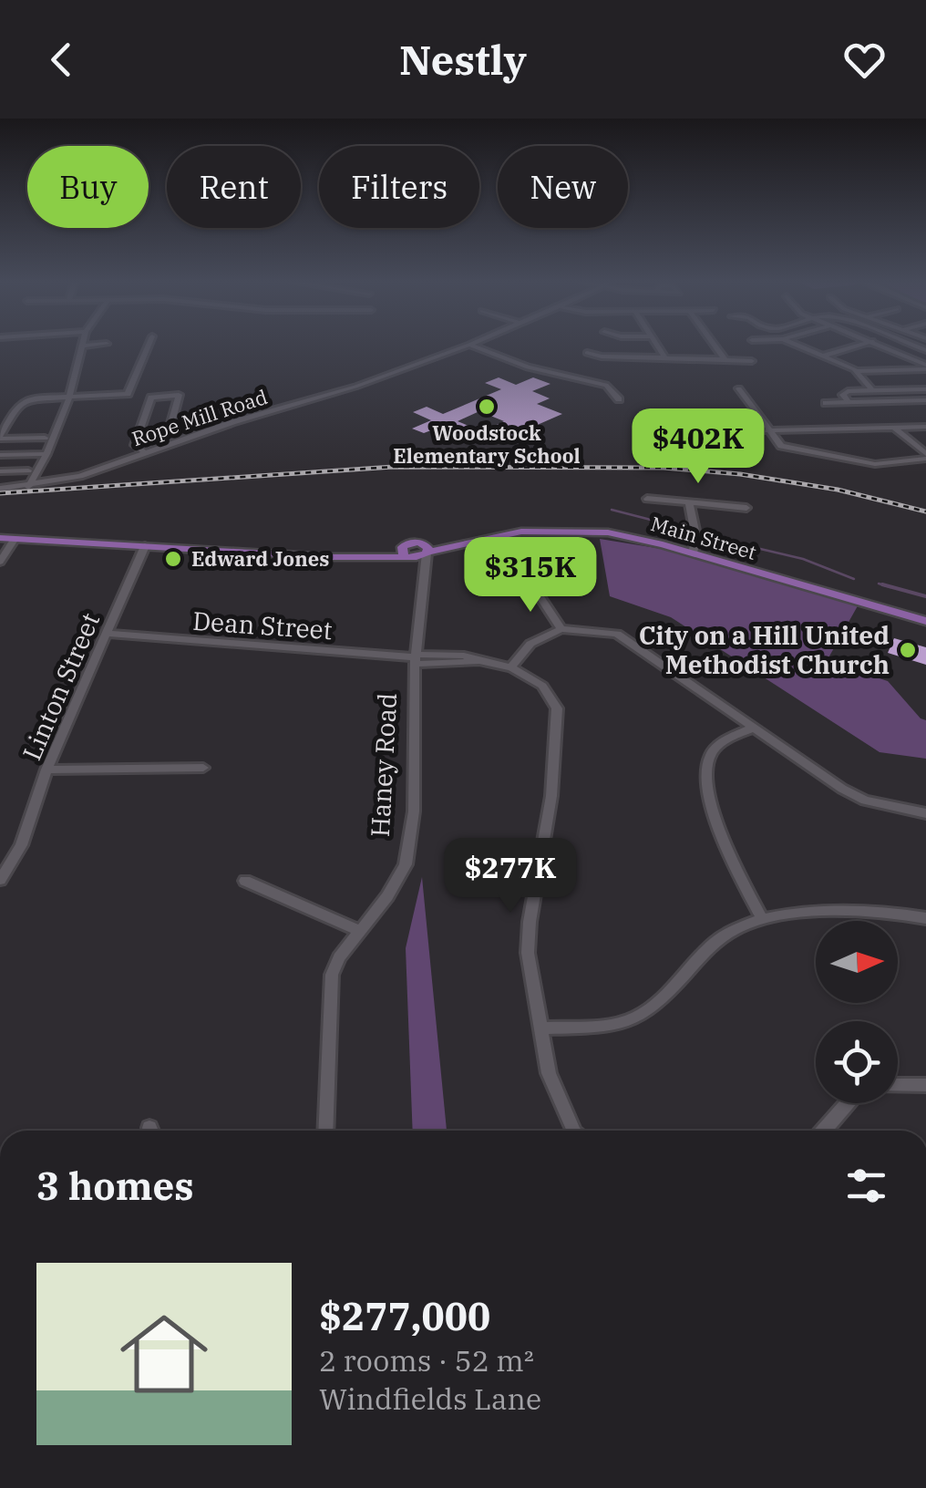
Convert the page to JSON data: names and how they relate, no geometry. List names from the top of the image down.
{
  "streets": {
    "main road": ["Main Street"],
    "street": [
      "Rope Mill Road",
      "Dean Street",
      "Linton Street",
      "Haney Road"
    ]
  },
  "crossings": [
    ["Main Street", "Linton Street"],
    ["Main Street", "Haney Road"],
    ["Dean Street", "Linton Street"],
    ["Dean Street", "Haney Road"]
  ],
  "places": ["Woodstock Elementary School", "Edward Jones", "City on a Hill United Methodist Church"],
  "north": "right",
  "page": {
    "header": "Nestly",
    "chip": [
      "Buy",
      "Rent",
      "Filters",
      "New"
    ],
    "price": ["$402K", "$315K", "$277K"],
    "heading": "3 homes",
    "list": [
      {
        "name": "$277,000",
        "note": "2 rooms · 52 m² · Windfields Lane"
      }
    ]
  }
}
